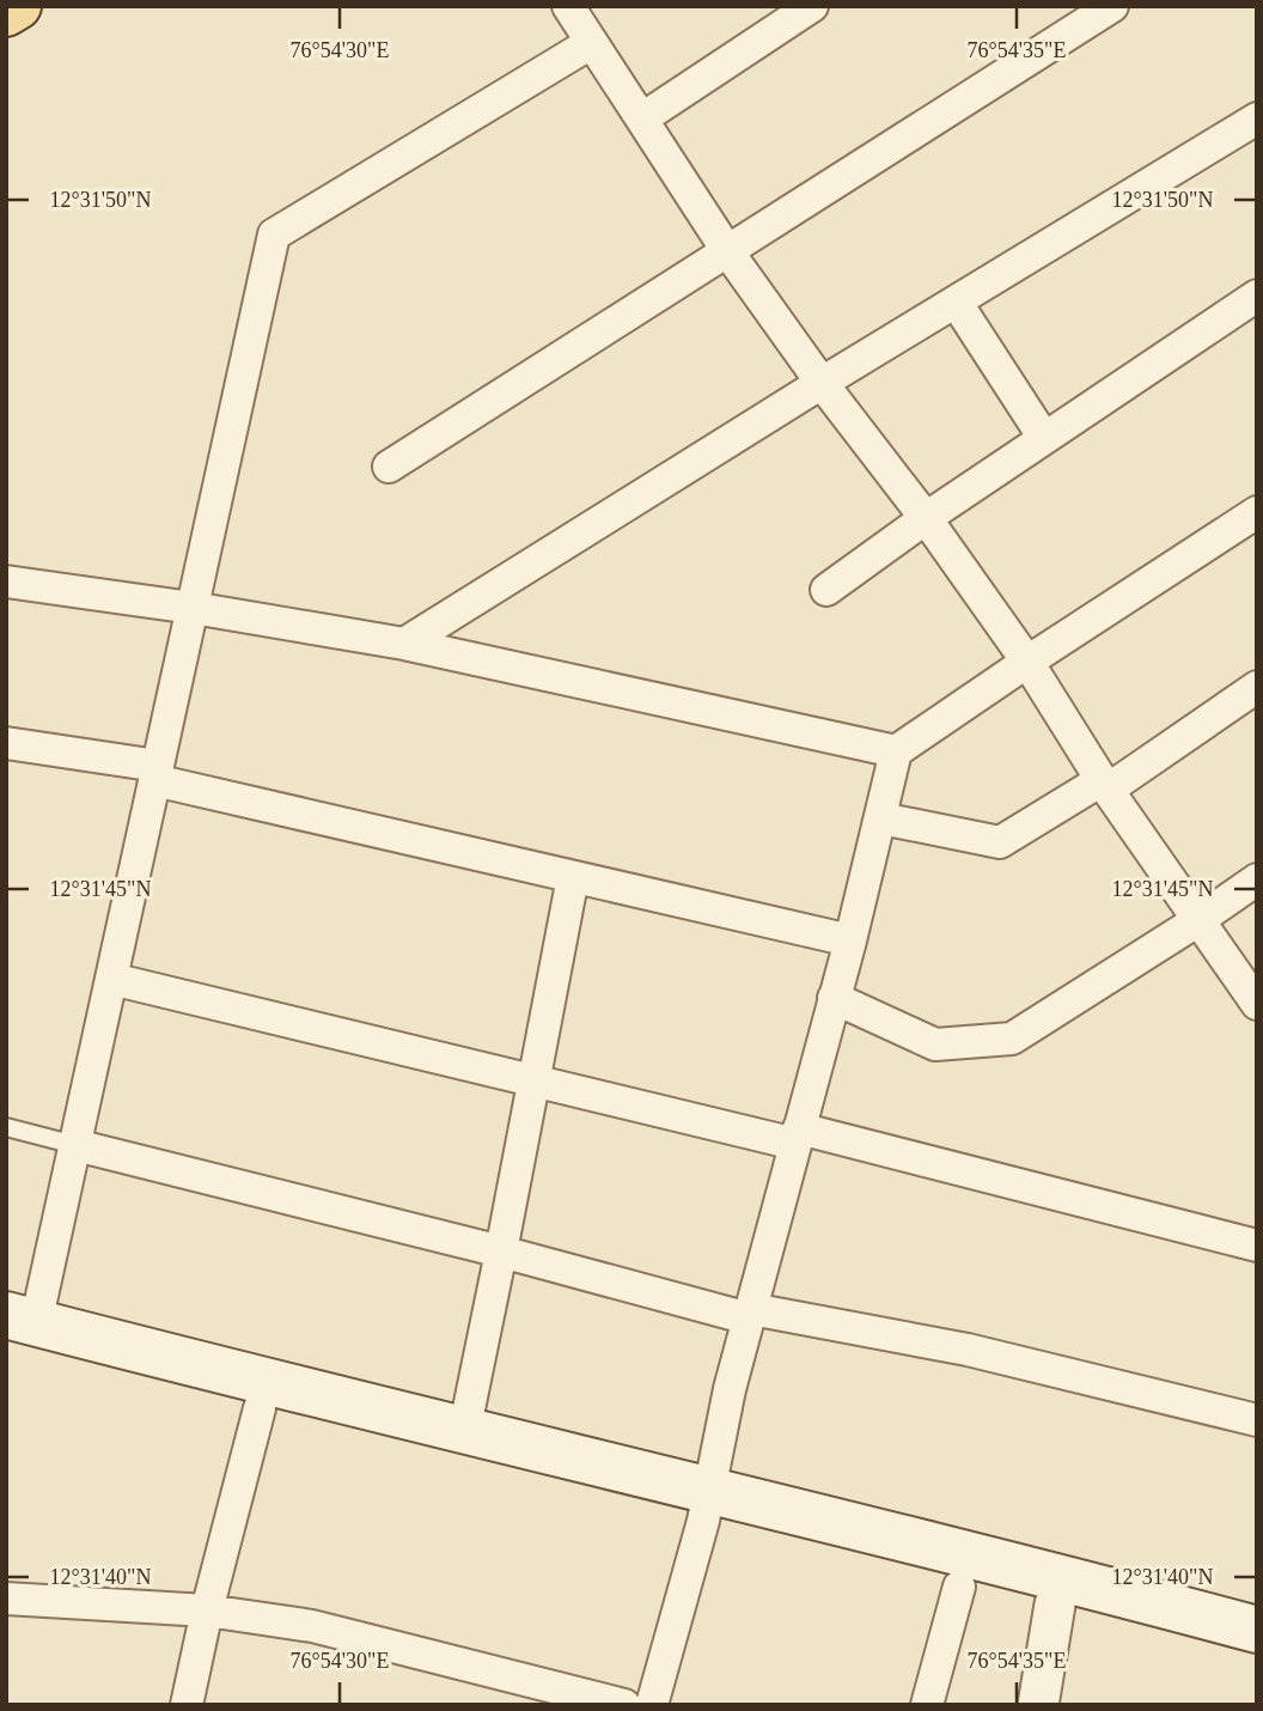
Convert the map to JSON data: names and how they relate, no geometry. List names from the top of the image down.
{
  "coordinates": [
    "76°54'30\"E",
    "76°54'35\"E",
    "12°31'50\"N",
    "12°31'45\"N",
    "12°31'40\"N"
  ]
}
